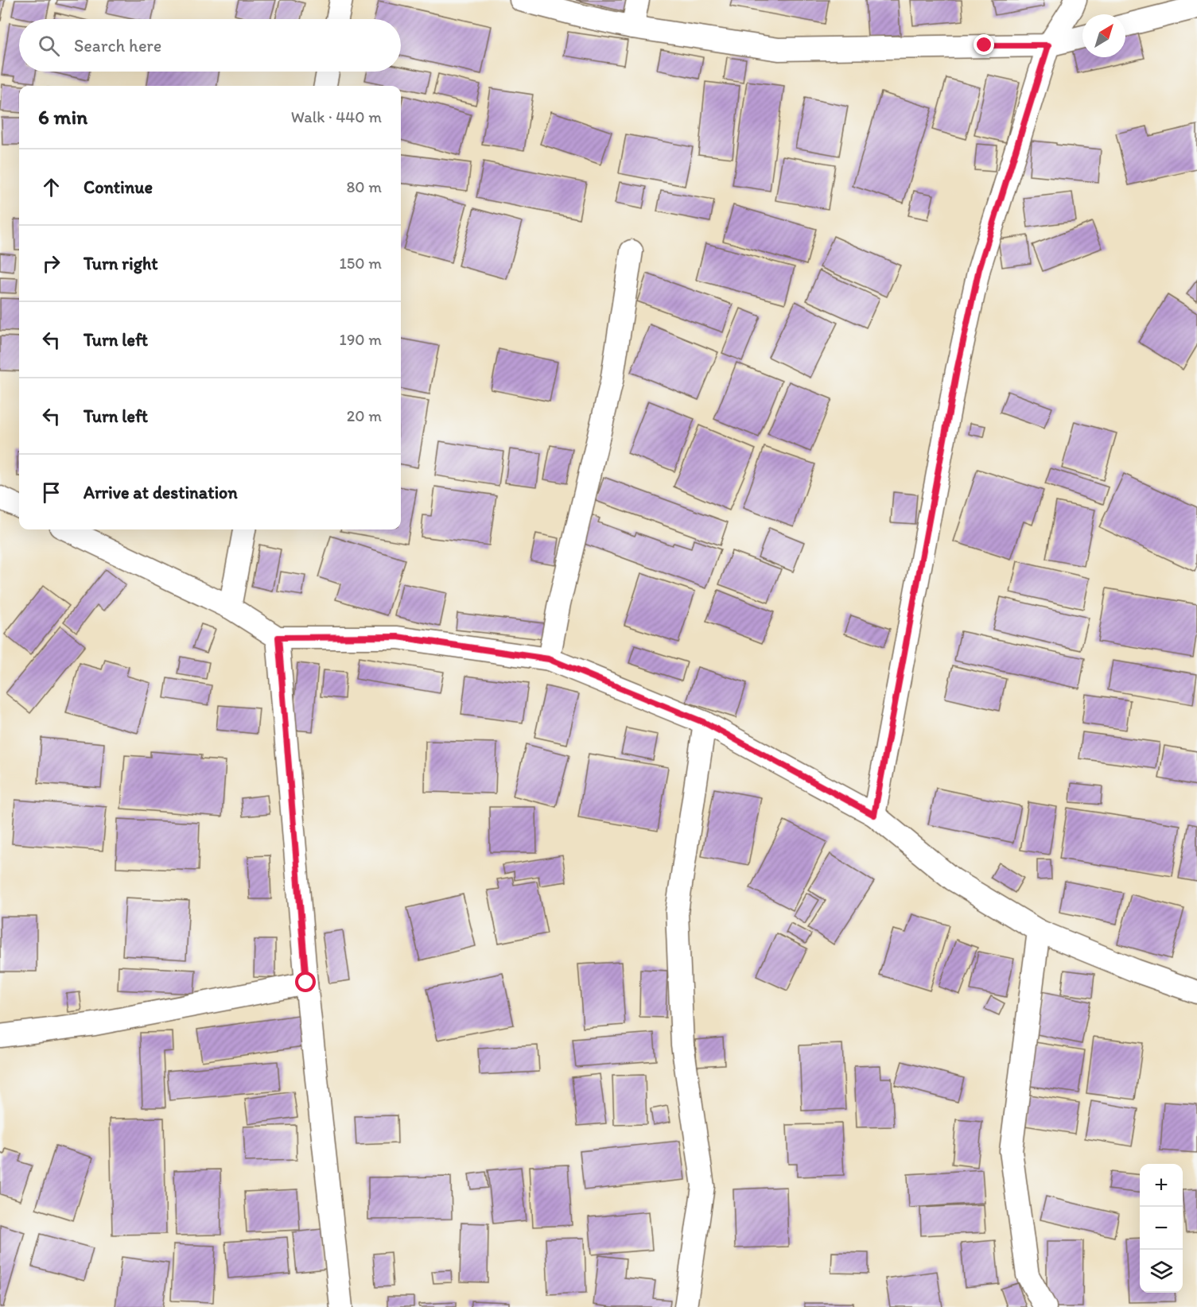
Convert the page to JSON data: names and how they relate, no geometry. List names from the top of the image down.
{
  "north": "top right",
  "page": {
    "search": "Search here",
    "heading": ["6 min", "Walk · 440 m"],
    "list": [
      ["Continue", "80 m"],
      ["Turn right", "150 m"],
      ["Turn left", "190 m"],
      ["Turn left", "20 m"],
      "Arrive at destination"
    ],
    "map_buttons": ["+", "−"]
  }
}
